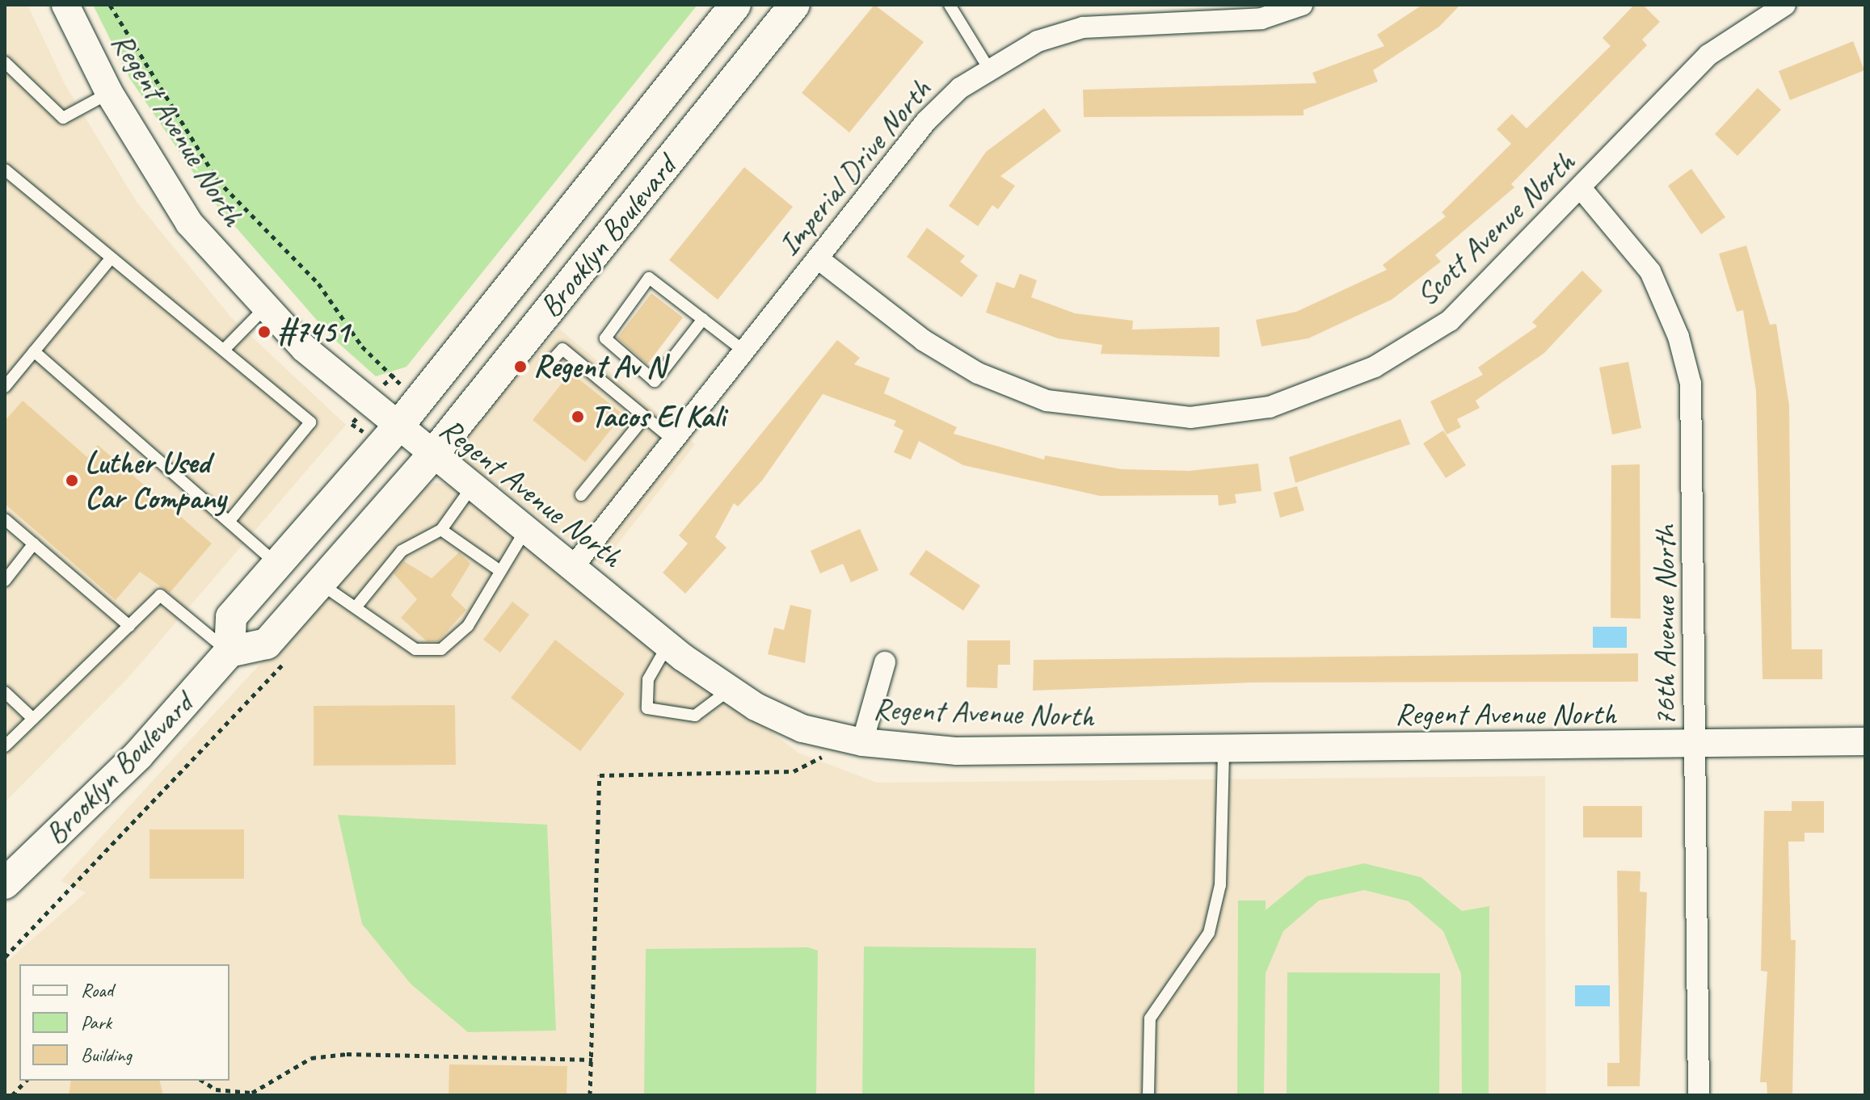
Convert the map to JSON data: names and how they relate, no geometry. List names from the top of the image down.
{
  "streets": {
    "main road": ["Brooklyn Boulevard"],
    "street": [
      "Regent Avenue North",
      "Imperial Drive North",
      "Scott Avenue North",
      "76th Avenue North"
    ]
  },
  "crossings": [
    ["Regent Avenue North", "Imperial Drive North"],
    ["Regent Avenue North", "Brooklyn Boulevard"],
    ["Regent Avenue North", "76th Avenue North"],
    ["Imperial Drive North", "Scott Avenue North"],
    ["Scott Avenue North", "76th Avenue North"]
  ],
  "places": [
    "#7451",
    "Regent Av N",
    "Tacos El Kali",
    "Luther Used Car Company"
  ],
  "legend": ["Road", "Park", "Building"]
}
